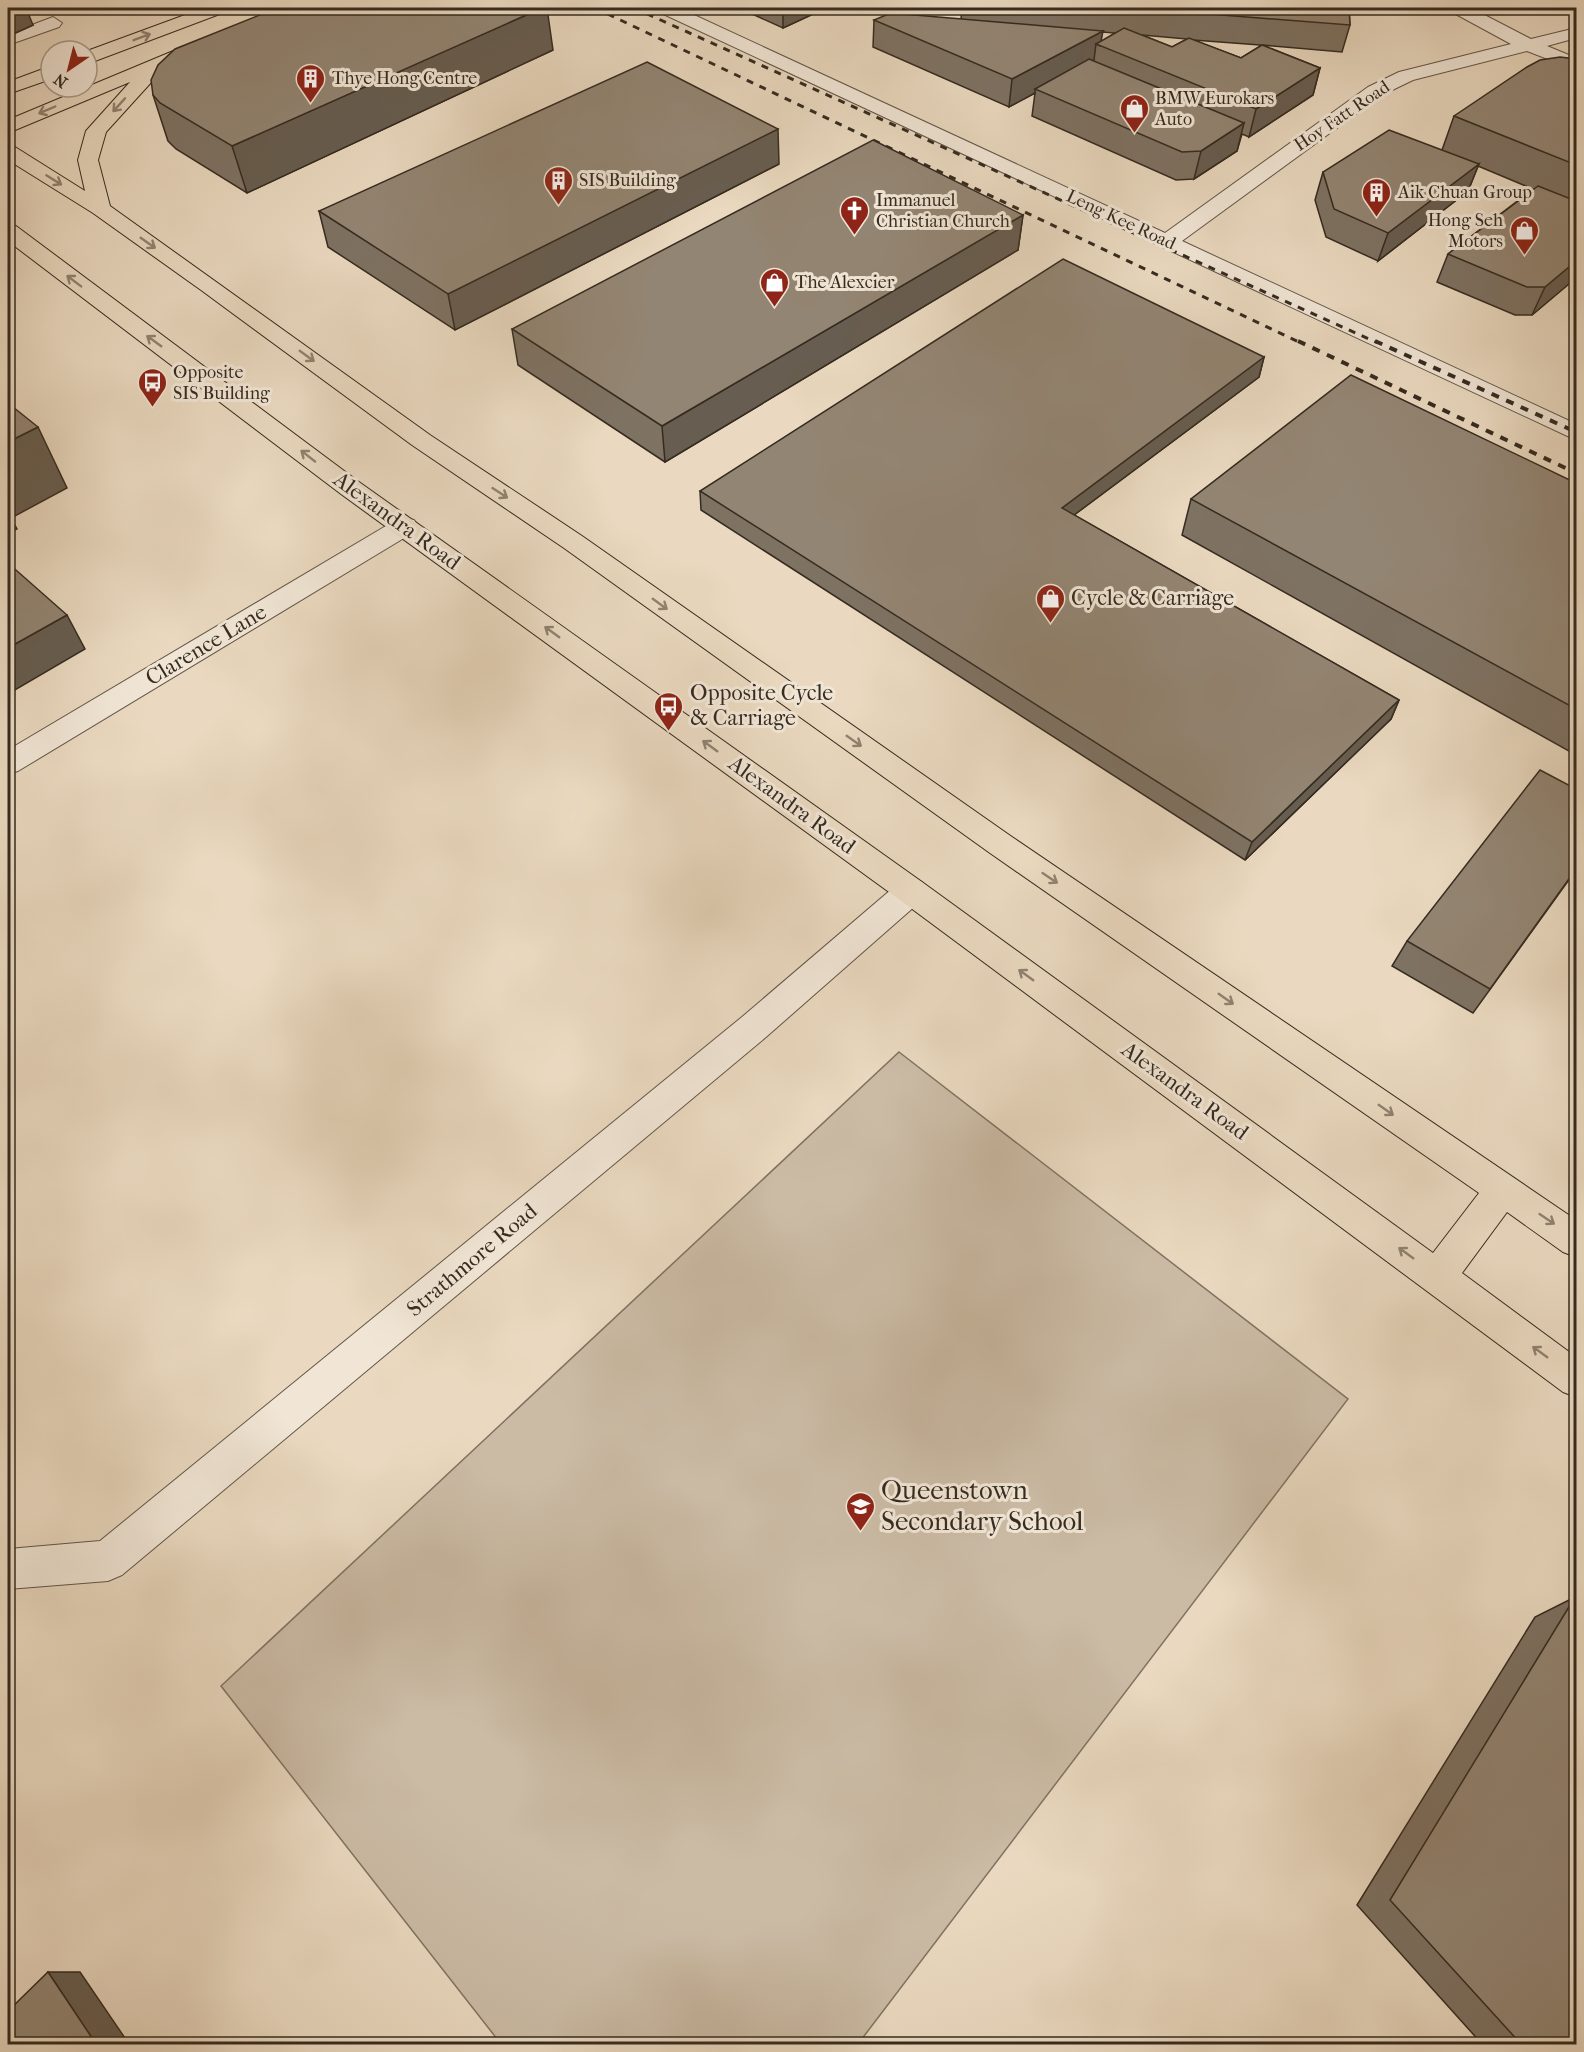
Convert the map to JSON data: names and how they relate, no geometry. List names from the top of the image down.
{
  "streets": {
    "main road": ["Alexandra Road"],
    "street": [
      "Hoy Fatt Road",
      "Leng Kee Road",
      "Clarence Lane",
      "Strathmore Road"
    ]
  },
  "crossings": [
    ["Hoy Fatt Road", "Leng Kee Road"],
    ["Alexandra Road", "Clarence Lane"],
    ["Alexandra Road", "Strathmore Road"]
  ],
  "places": {
    "building": ["Thye Hong Centre", "SIS Building", "Aik Chuan Group"],
    "shop": [
      "BMW Eurokars Auto",
      "Hong Seh Motors",
      "The Alexcier",
      "Cycle & Carriage"
    ],
    "church": ["Immanuel Christian Church"],
    "bus stop": ["Opposite SIS Building", "Opposite Cycle & Carriage"],
    "school or university": ["Queenstown Secondary School"]
  },
  "north": "bottom left"
}
